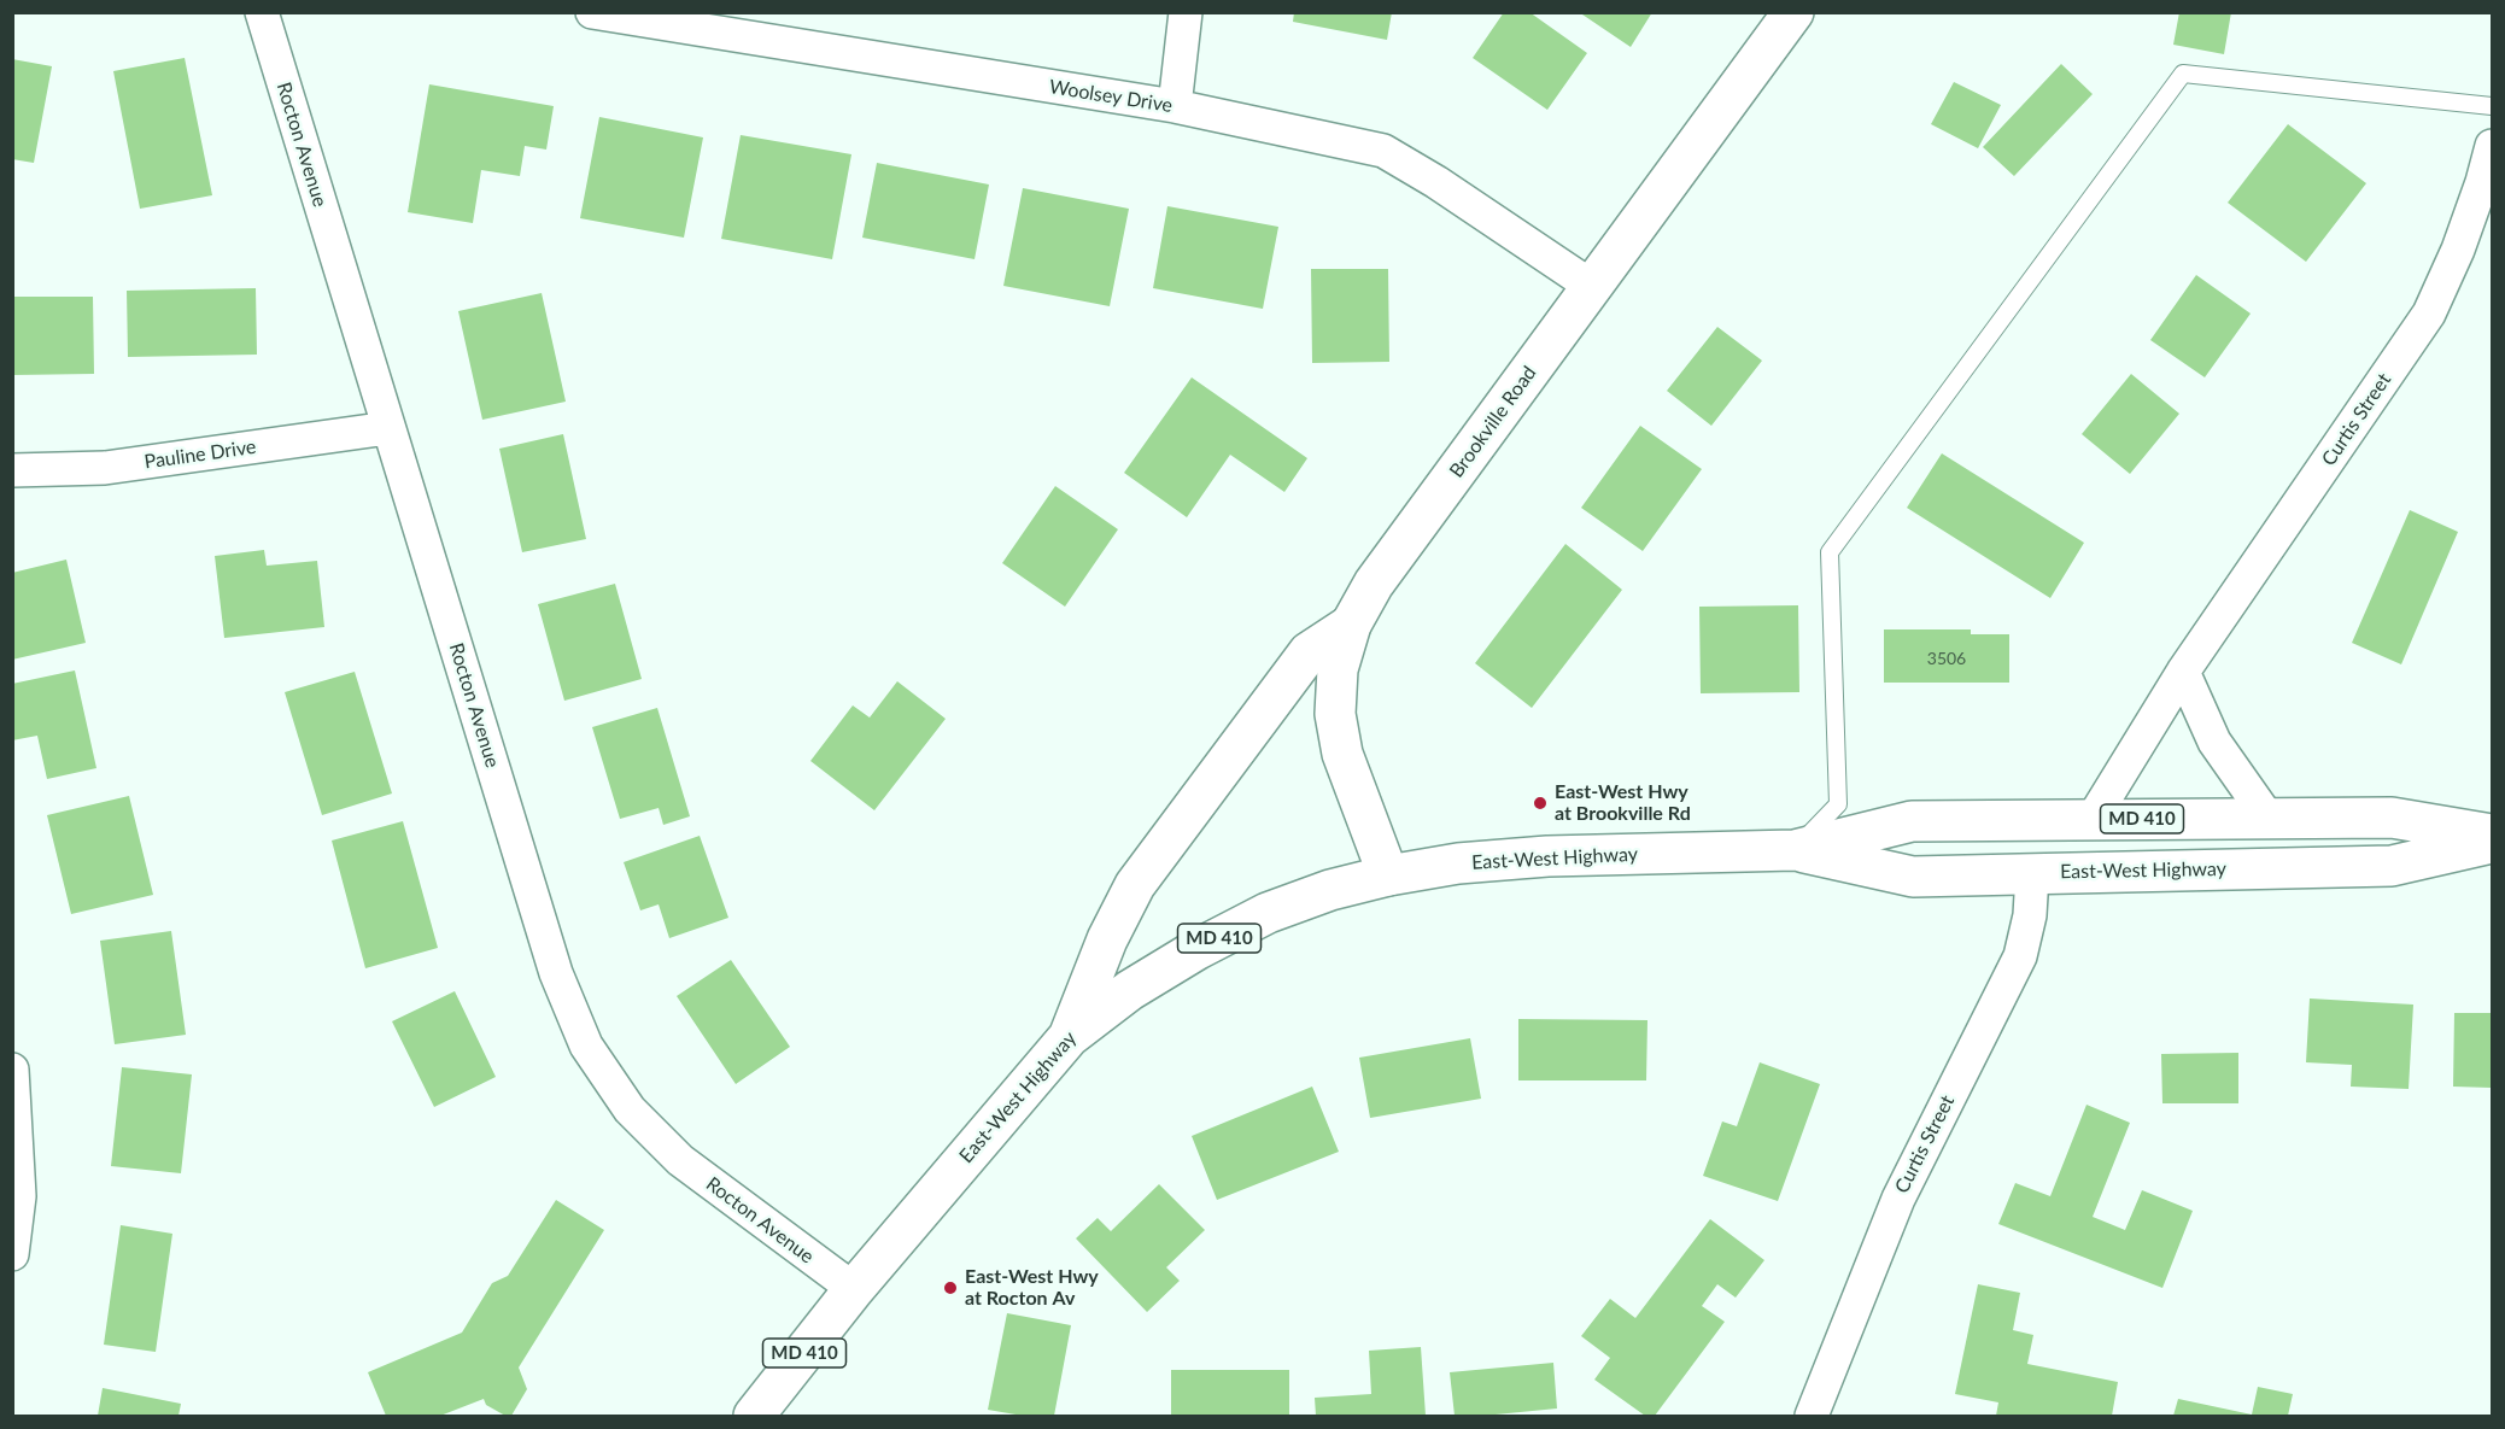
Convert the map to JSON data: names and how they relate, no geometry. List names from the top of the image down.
{
  "streets": {
    "main road": ["Brookville Road", "MD 410", "East-West Highway"],
    "street": [
      "Woolsey Drive",
      "Rocton Avenue",
      "Curtis Street",
      "Pauline Drive"
    ]
  },
  "crossings": [
    ["Woolsey Drive", "Brookville Road"],
    ["Rocton Avenue", "Pauline Drive"],
    ["Rocton Avenue", "East-West Highway"],
    ["Curtis Street", "East-West Highway"],
    ["Brookville Road", "East-West Highway"]
  ],
  "places": ["East-West Hwy at Brookville Rd", "East-West Hwy at Rocton Av"],
  "house_numbers": ["3506"]
}
